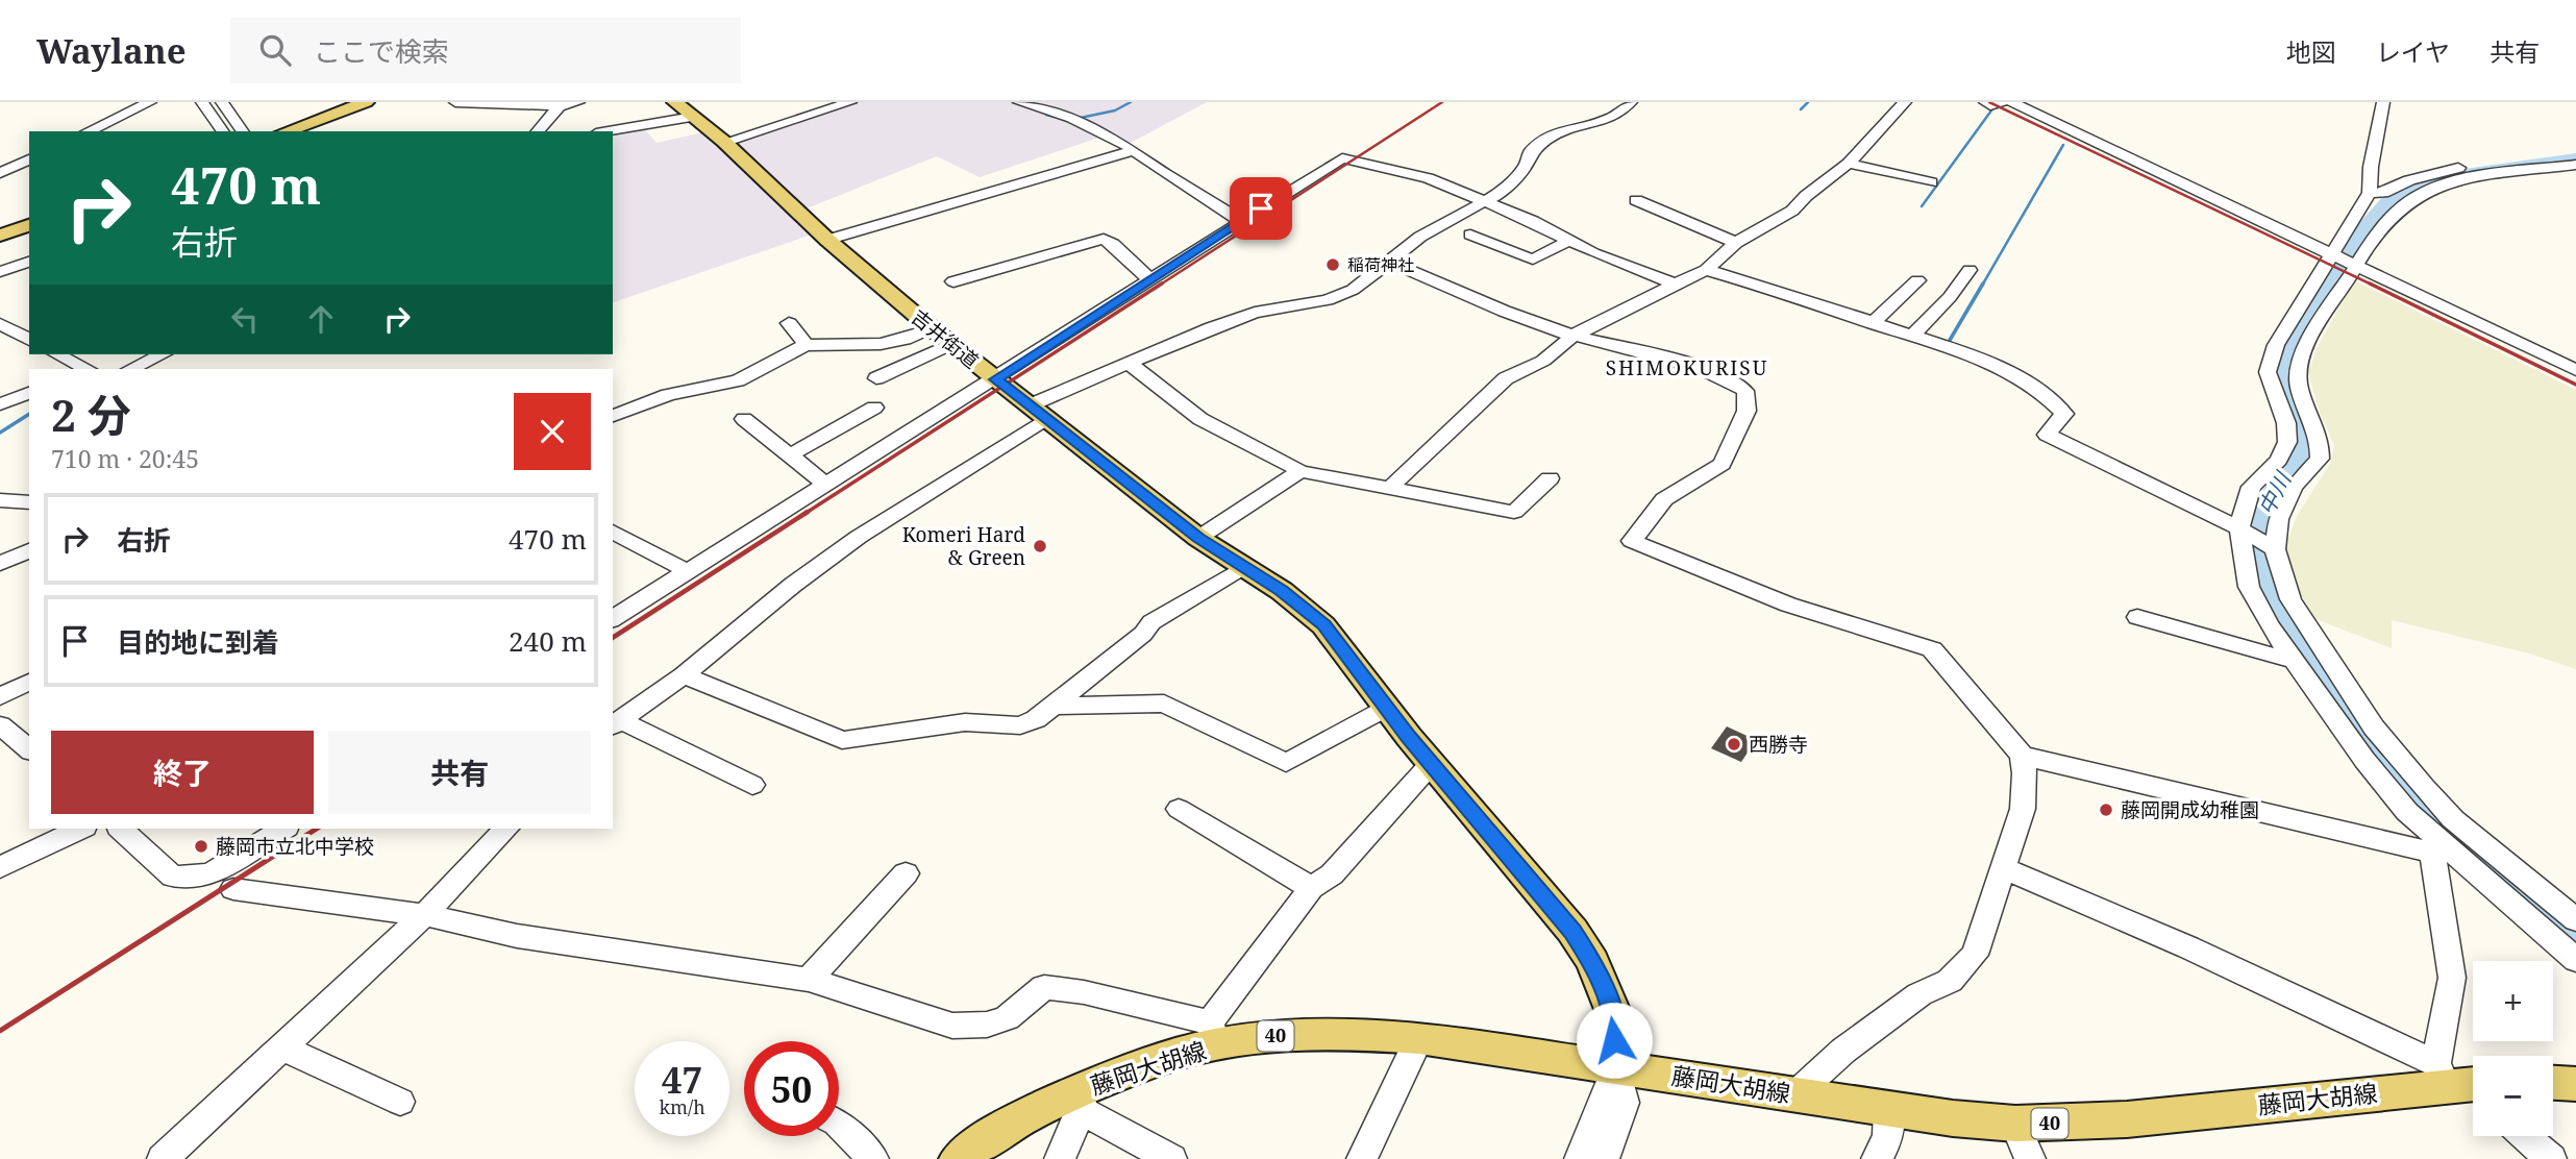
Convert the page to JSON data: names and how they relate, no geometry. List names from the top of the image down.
{
  "streets": {
    "main road": ["吉井街道", "40", "藤岡大胡線"]
  },
  "crossings": [
    ["吉井街道", "藤岡大胡線"]
  ],
  "districts": ["SHIMOKURISU"],
  "water": ["中川"],
  "places": [
    "稲荷神社",
    "Komeri Hard & Green",
    "西勝寺",
    "藤岡開成幼稚園",
    "藤岡市立北中学校"
  ],
  "page": {
    "header": "Waylane",
    "search": "ここで検索",
    "nav": ["地図", "レイヤ", "共有"],
    "turn": ["470 m", "右折"],
    "heading": ["2 分", "710 m · 20:45"],
    "list": [
      {
        "name": "右折",
        "value": "470 m"
      },
      {
        "name": "目的地に到着",
        "value": "240 m"
      }
    ],
    "buttons": ["終了", "共有"],
    "map_buttons": ["+", "−"],
    "speed": "47 km/h",
    "limit": "50"
  }
}
